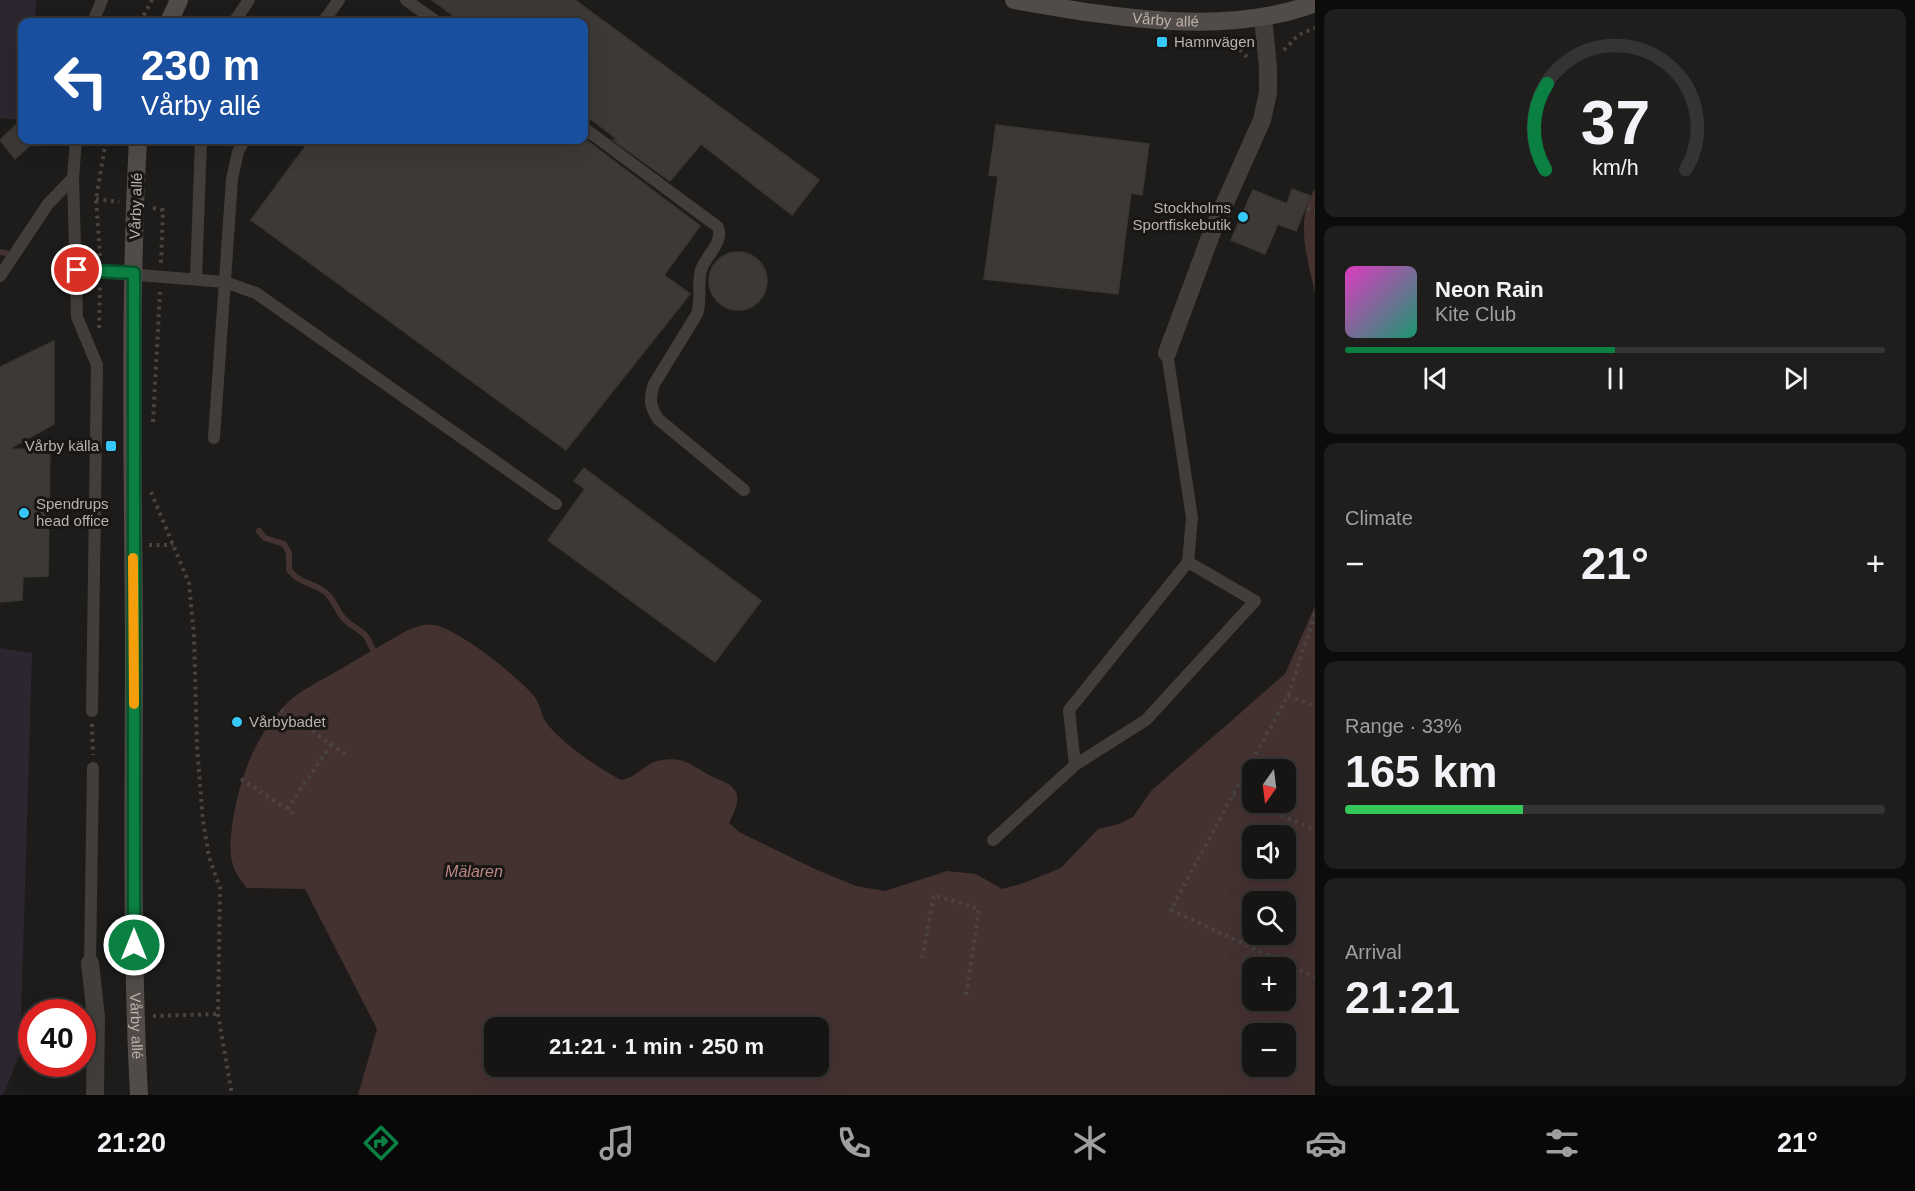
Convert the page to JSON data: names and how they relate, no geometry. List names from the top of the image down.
{
  "streets": {
    "street": ["Vårby allé"]
  },
  "water": ["Mälaren"],
  "places": {
    "transit": ["Hamnvägen", "Vårby källa"],
    "other": ["Stockholms Sportfiskebutik", "Spendrups head office", "Vårbybadet"]
  },
  "north": "bottom",
  "page": {
    "turn": ["230 m", "Vårby allé"],
    "song": ["Neon Rain", "Kite Club"],
    "tile": [
      "Climate",
      ["Range · 33%", "165 km"],
      ["Arrival", "21:21"]
    ],
    "heat": ["−", "21°", "+"],
    "map_buttons": ["+", "−"],
    "limit": "40",
    "trip": "21:21 · 1 min · 250 m",
    "tabs": ["21:20", "21°"],
    "gauge": ["37", "km/h"]
  }
}
